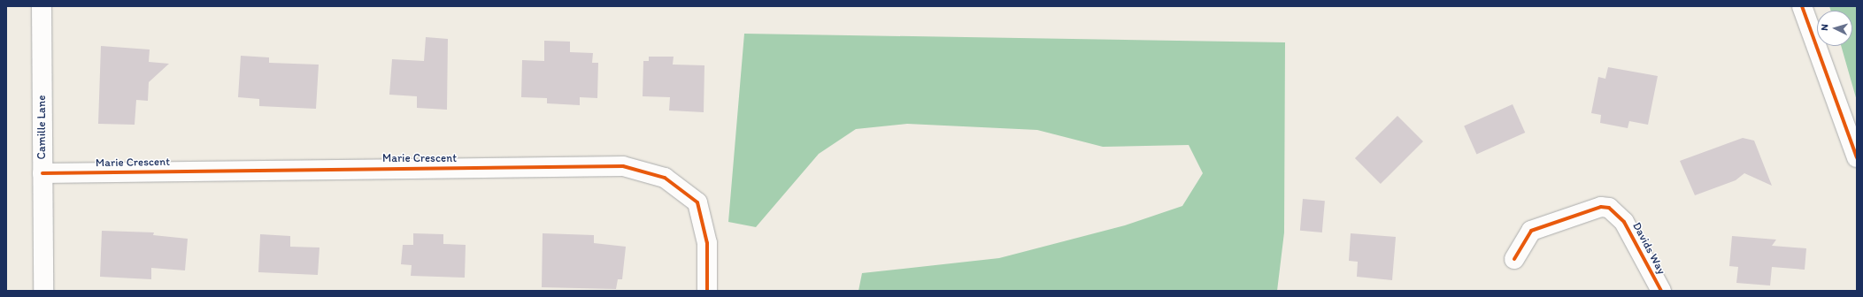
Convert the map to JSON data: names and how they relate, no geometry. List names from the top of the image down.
{
  "streets": {
    "street": ["Camille Lane", "Marie Crescent", "Davids Way"]
  },
  "crossings": [
    ["Camille Lane", "Marie Crescent"]
  ],
  "north": "left"
}
